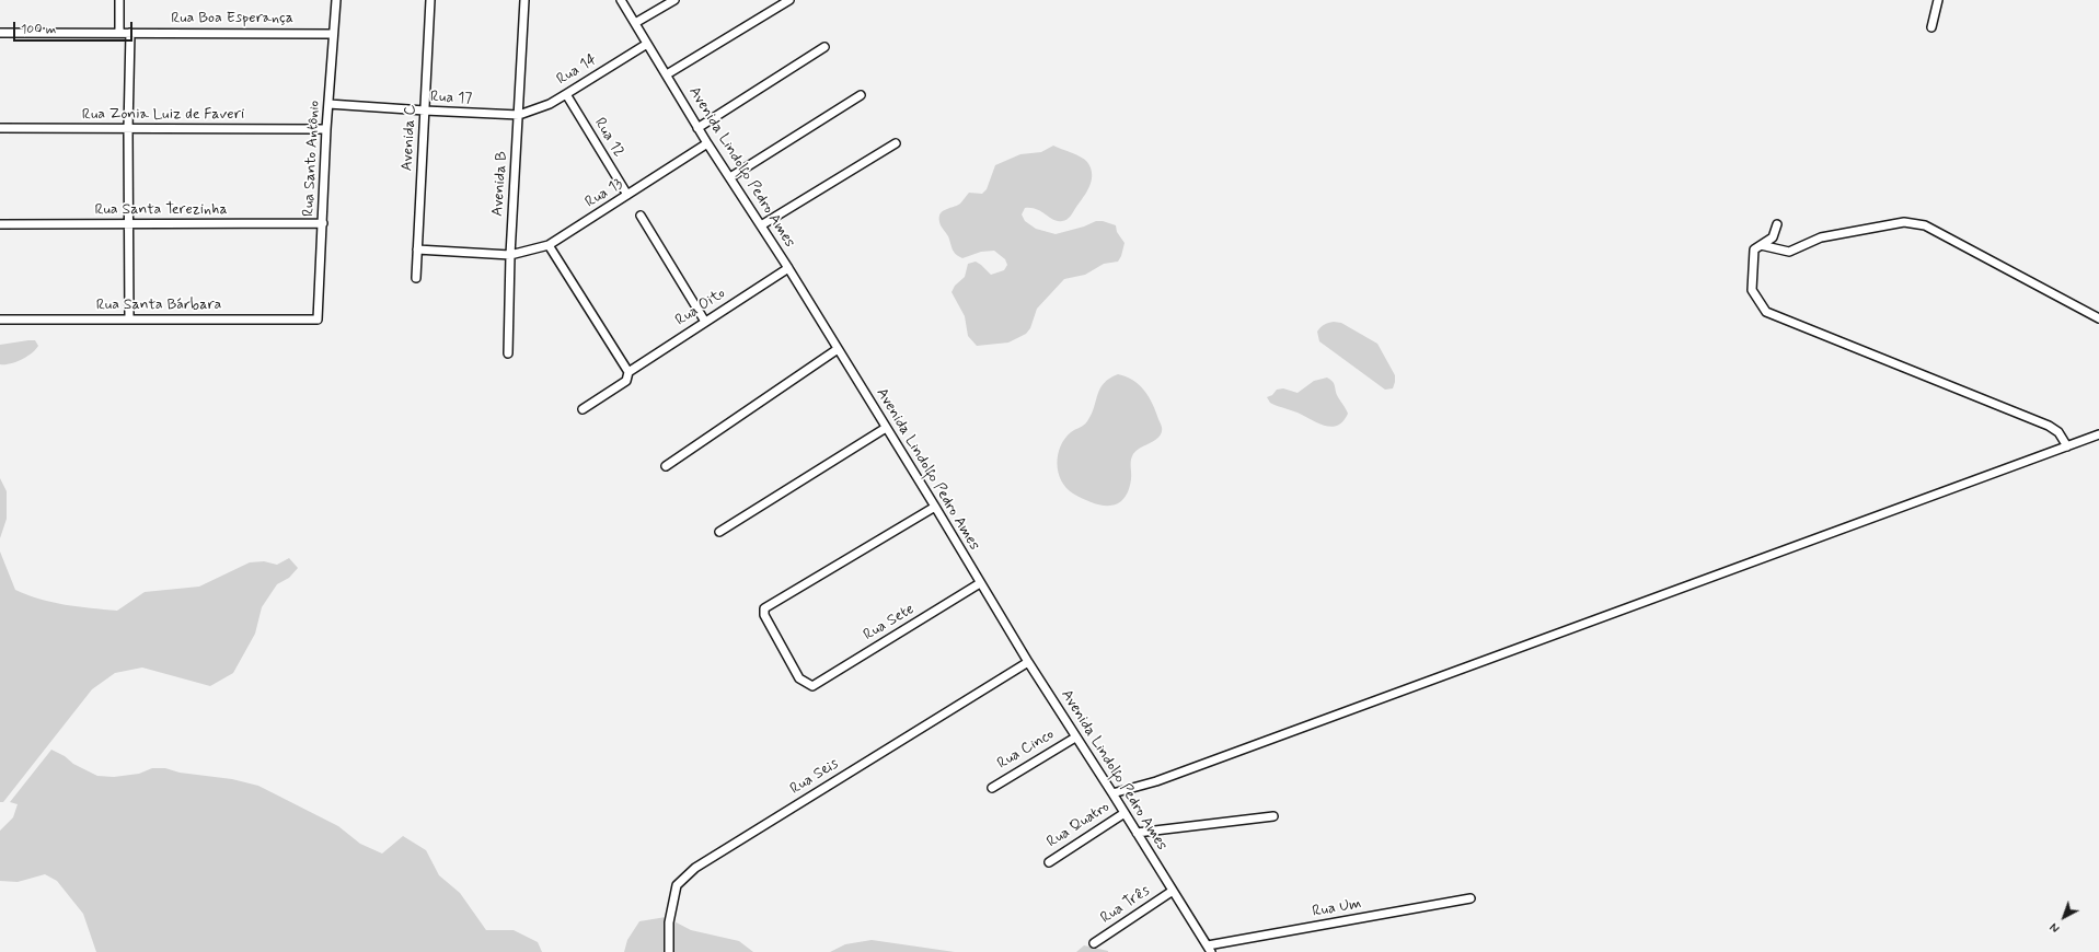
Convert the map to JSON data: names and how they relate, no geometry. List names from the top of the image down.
{
  "streets": {
    "street": [
      "Rua Boa Esperança",
      "Rua 14",
      "Rua 17",
      "Rua Zonia Luiz de Faveri",
      "Avenida C",
      "Rua 12",
      "Rua Santo Antônio",
      "Avenida Lindolfo Pedro Ames",
      "Avenida B",
      "Rua 13",
      "Rua Santa Terezinha",
      "Rua Santa Bárbara",
      "Rua Oito",
      "Rua Sete",
      "Rua Cinco",
      "Rua Seis",
      "Rua Quatro",
      "Rua Três",
      "Rua Um"
    ]
  },
  "crossings": [
    ["Rua Boa Esperança", "Rua Santo Antônio"],
    ["Rua 14", "Rua 17"],
    ["Rua 14", "Rua 12"],
    ["Rua 14", "Avenida Lindolfo Pedro Ames"],
    ["Rua 14", "Avenida B"],
    ["Rua 17", "Avenida C"],
    ["Rua 17", "Rua Santo Antônio"],
    ["Rua 17", "Avenida B"],
    ["Rua Zonia Luiz de Faveri", "Rua Santo Antônio"],
    ["Avenida C", "Rua 13"],
    ["Rua 12", "Rua 13"],
    ["Rua Santo Antônio", "Rua Santa Terezinha"],
    ["Rua Santo Antônio", "Rua Santa Bárbara"],
    ["Avenida Lindolfo Pedro Ames", "Rua 13"],
    ["Avenida Lindolfo Pedro Ames", "Rua Oito"],
    ["Avenida Lindolfo Pedro Ames", "Rua Sete"],
    ["Avenida Lindolfo Pedro Ames", "Rua Cinco"],
    ["Avenida Lindolfo Pedro Ames", "Rua Seis"],
    ["Avenida Lindolfo Pedro Ames", "Rua Quatro"],
    ["Avenida Lindolfo Pedro Ames", "Rua Três"],
    ["Avenida Lindolfo Pedro Ames", "Rua Um"],
    ["Avenida B", "Rua 13"]
  ],
  "scale_bar": "100 m",
  "north": "bottom left"
}
